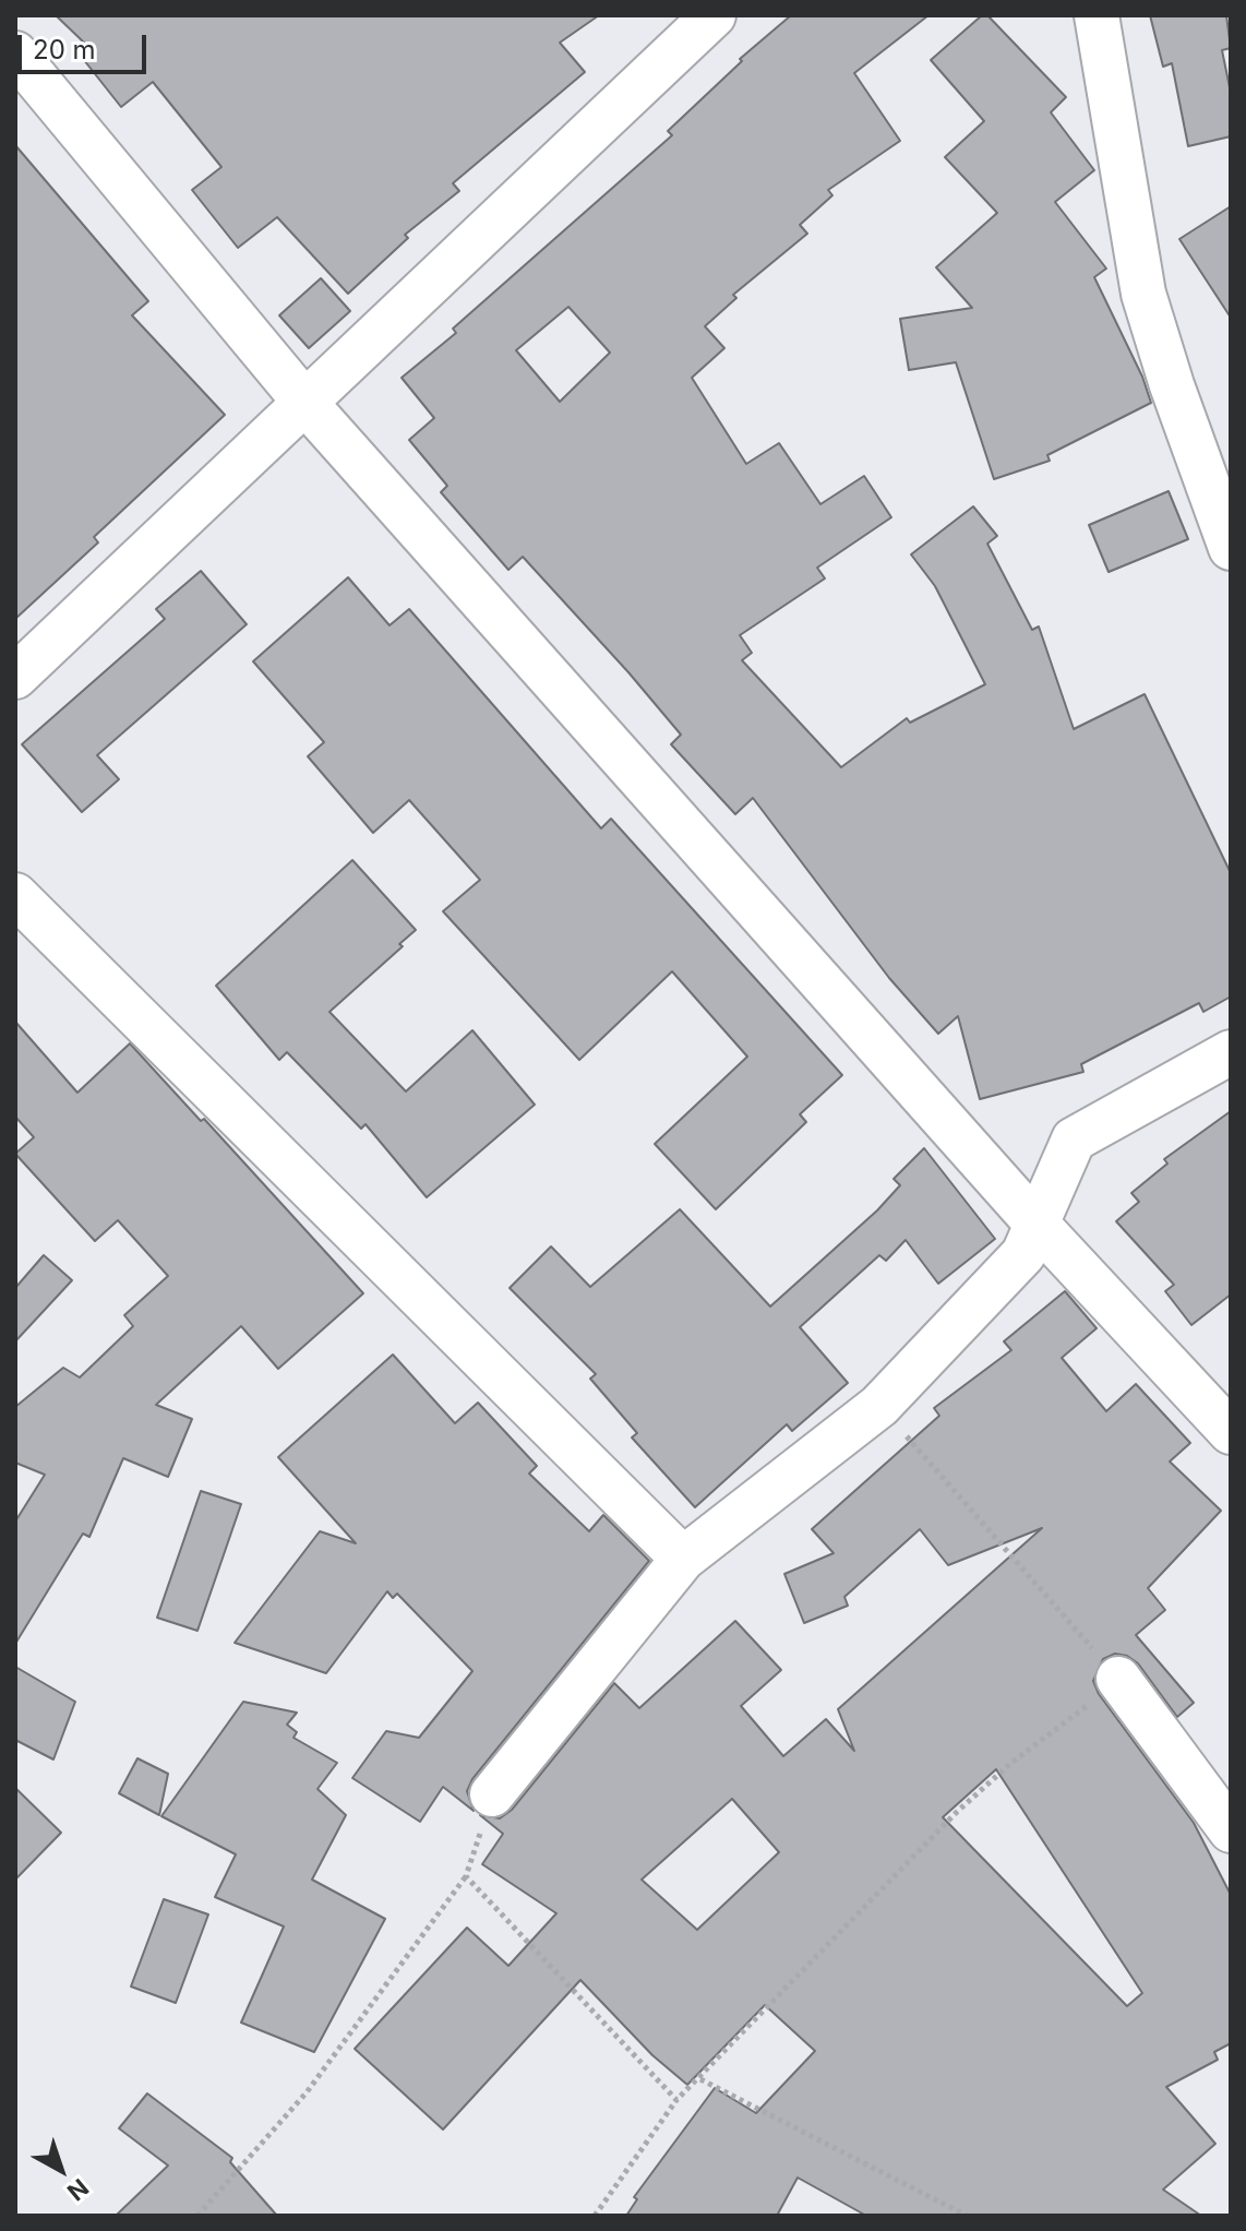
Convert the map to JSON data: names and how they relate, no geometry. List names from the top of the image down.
{
  "scale_bar": "20 m",
  "north": "bottom right"
}
